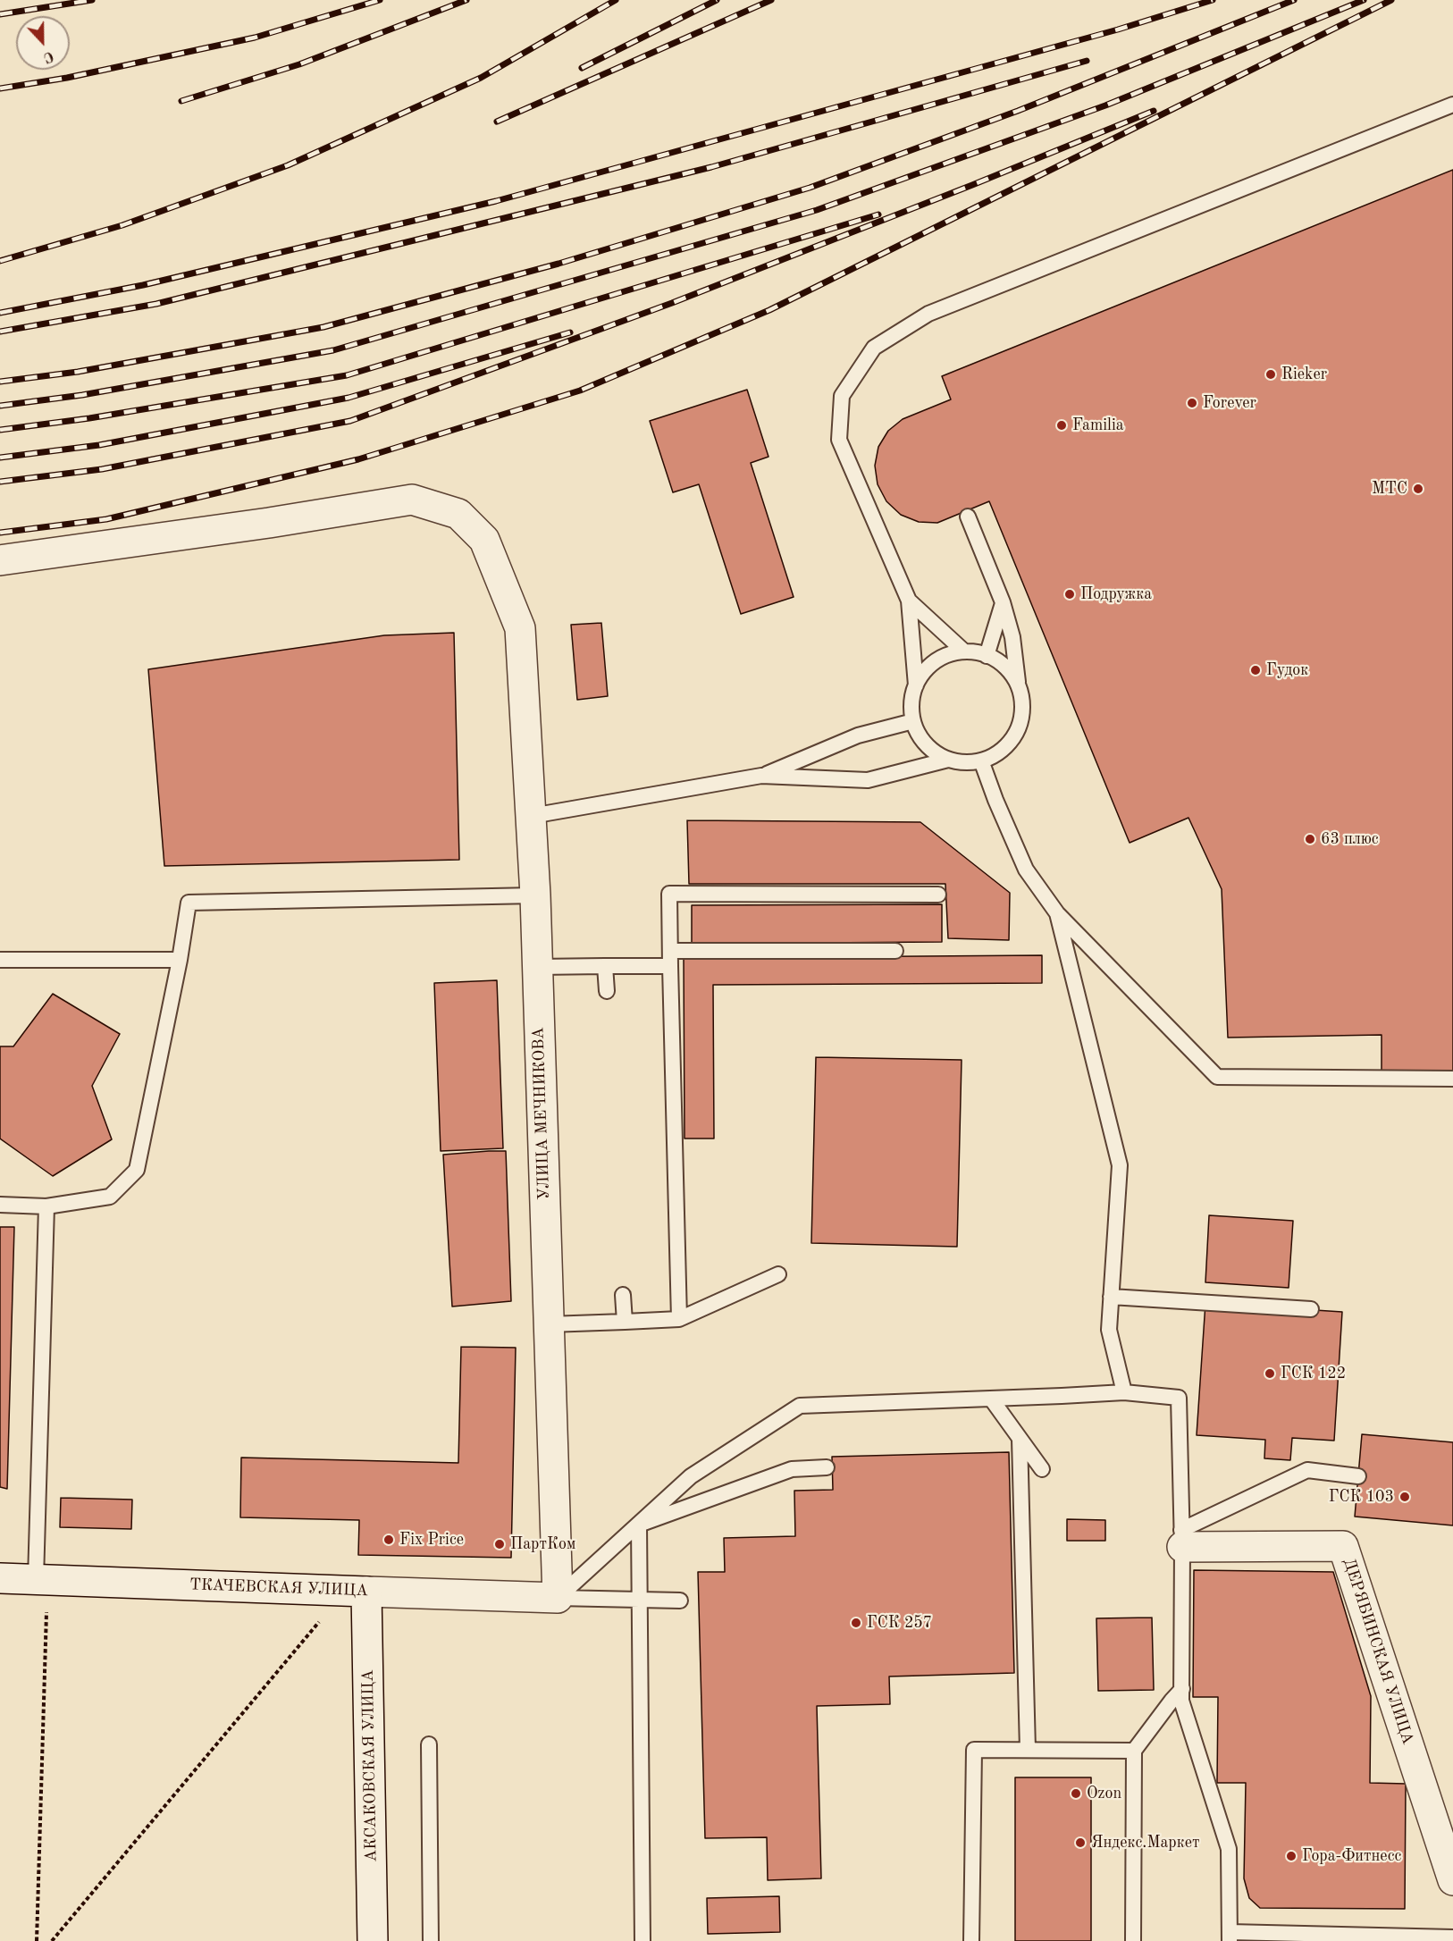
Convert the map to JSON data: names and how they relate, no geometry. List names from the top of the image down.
{
  "streets": {
    "street": [
      "УЛИЦА МЕЧНИКОВА",
      "ТКАЧЕВСКАЯ УЛИЦА",
      "ДЕРЯБИНСКАЯ УЛИЦА",
      "АКСАКОВСКАЯ УЛИЦА"
    ]
  },
  "crossings": [
    ["УЛИЦА МЕЧНИКОВА", "ТКАЧЕВСКАЯ УЛИЦА"],
    ["ТКАЧЕВСКАЯ УЛИЦА", "АКСАКОВСКАЯ УЛИЦА"]
  ],
  "places": [
    "Rieker",
    "Forever",
    "Familia",
    "МТС",
    "Подружка",
    "Гудок",
    "63 плюс",
    "ГСК 122",
    "ГСК 103",
    "Fix Price",
    "ПартКом",
    "ГСК 257",
    "Ozon",
    "Яндекс.Маркет",
    "Гора-Фитнесс"
  ],
  "north": "bottom"
}
